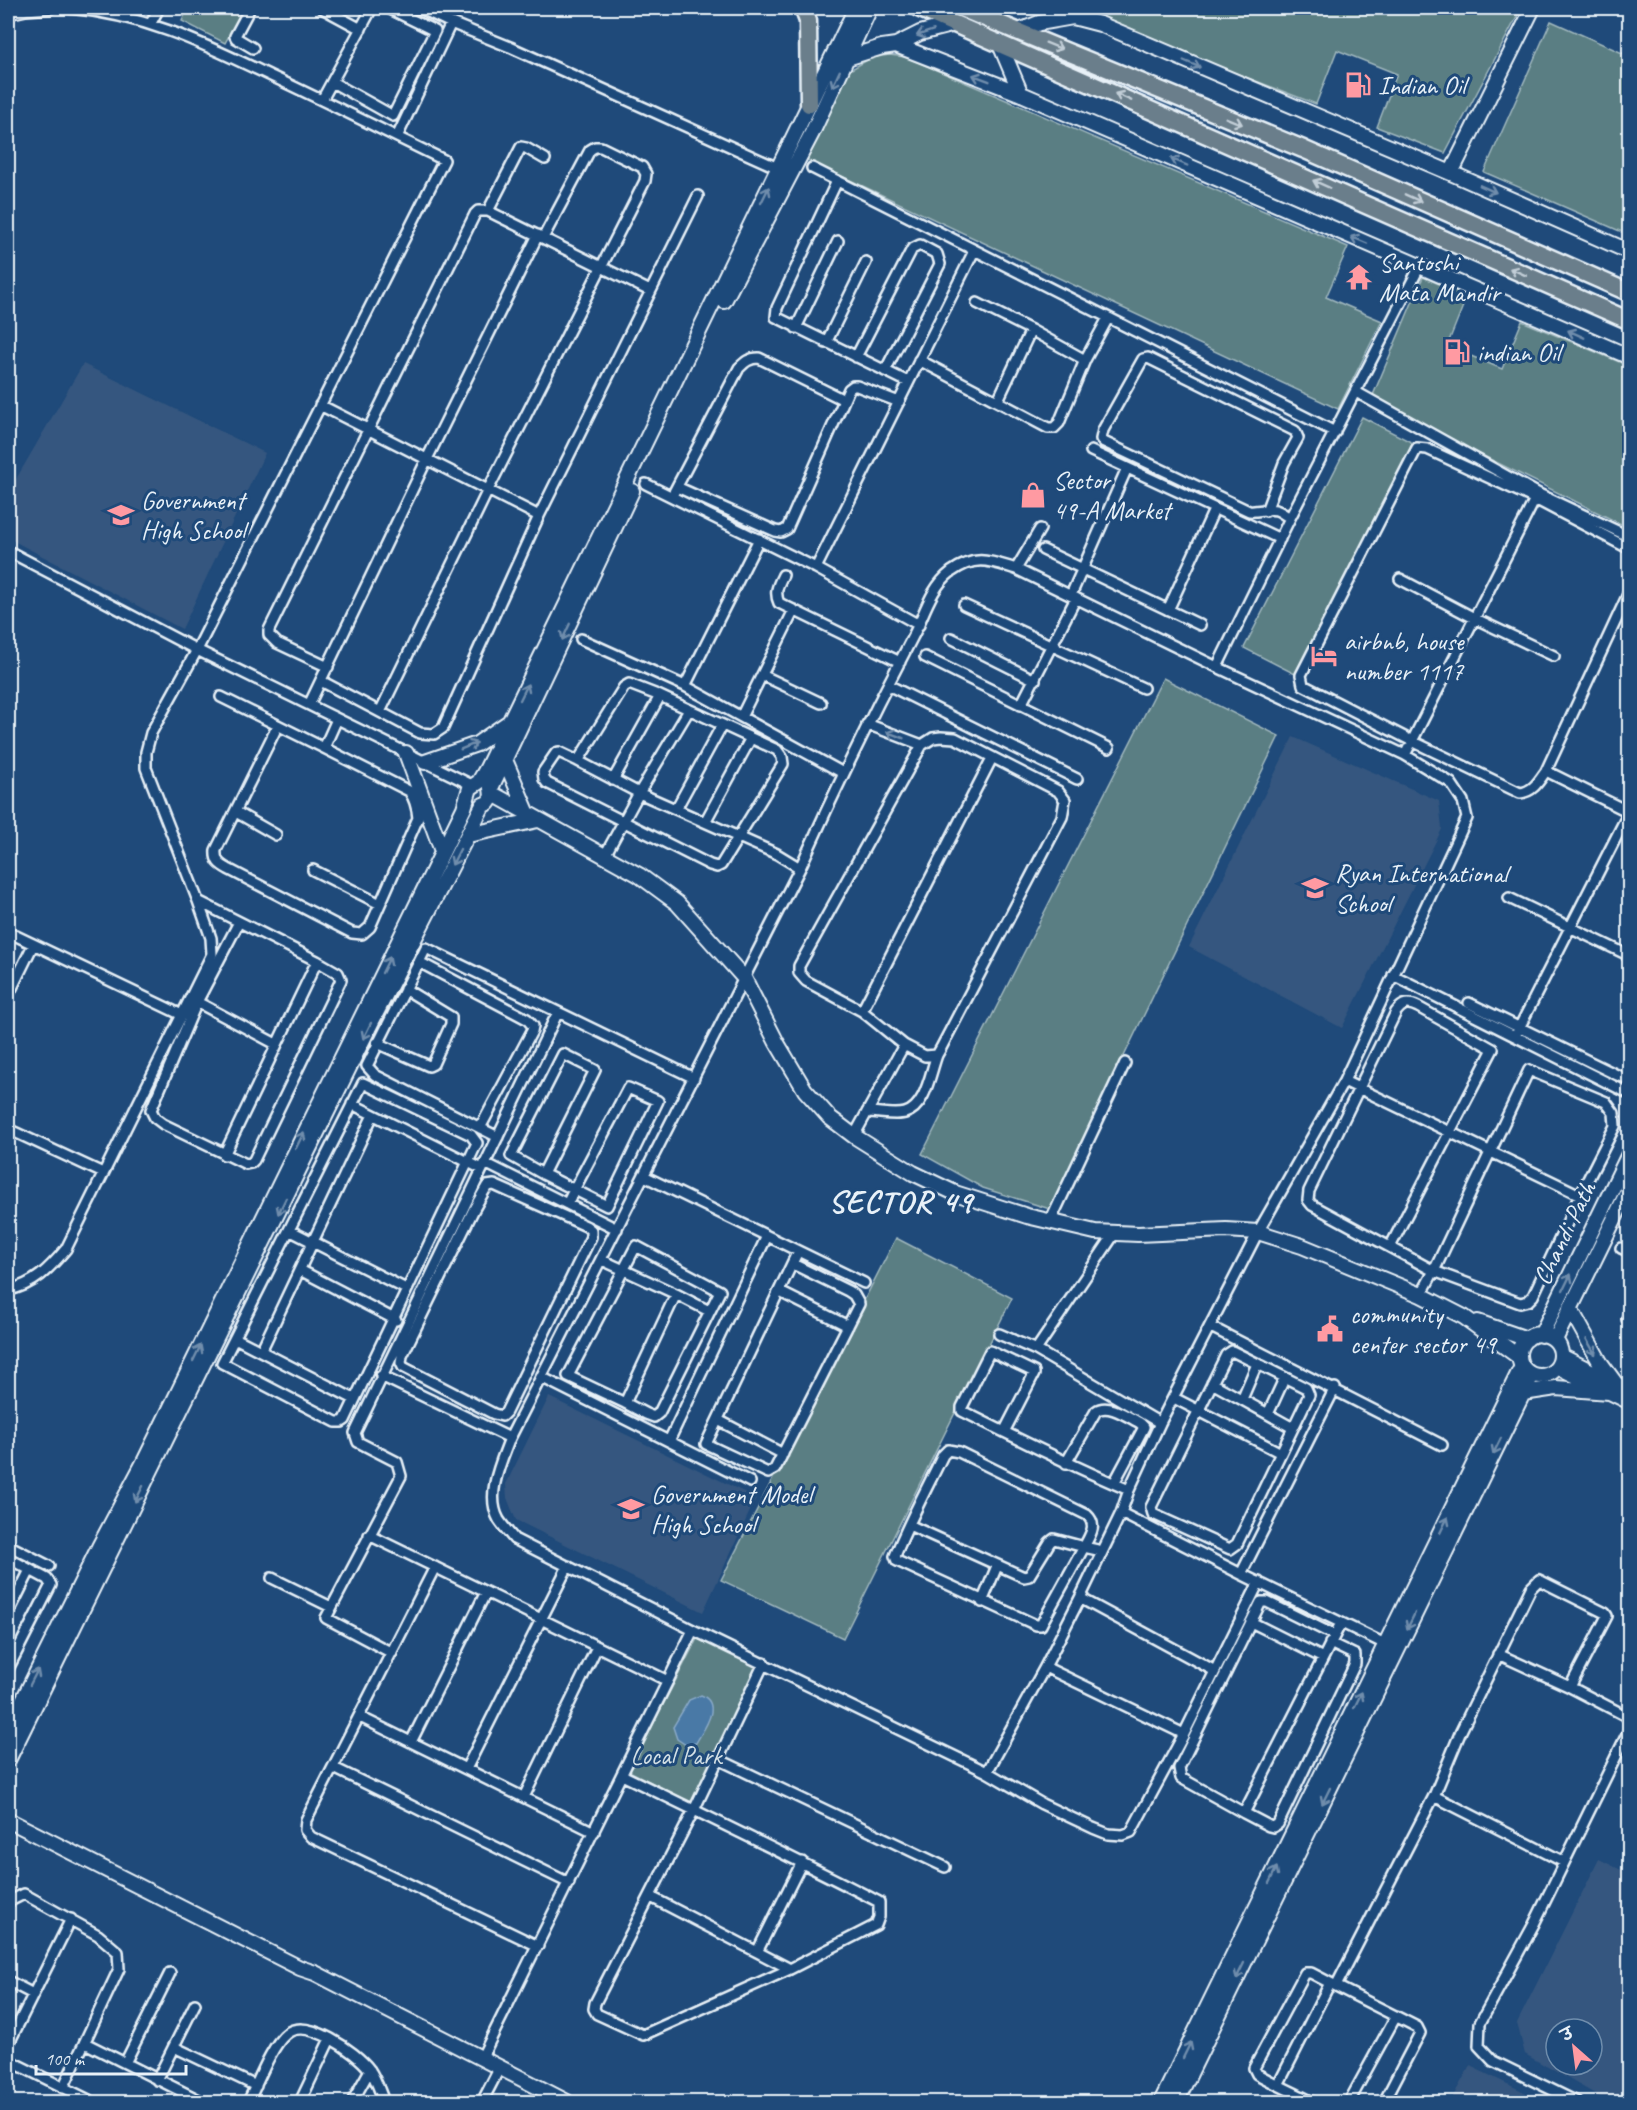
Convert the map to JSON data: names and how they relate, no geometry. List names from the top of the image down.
{
  "streets": {
    "main road": ["Chandi Path"]
  },
  "districts": ["SECTOR 49"],
  "parks": ["Local Park"],
  "places": {
    "fuel station": ["Indian Oil", "indian Oil"],
    "temple": ["Santoshi Mata Mandir"],
    "shop": ["Sector 49-A Market"],
    "school or university": ["Government High School", "Ryan International School", "Government Model High School"],
    "hotel": ["airbnb, house number 1117"],
    "public building": ["community center sector 49"]
  },
  "scale_bar": "100 m",
  "north": "top left"
}
